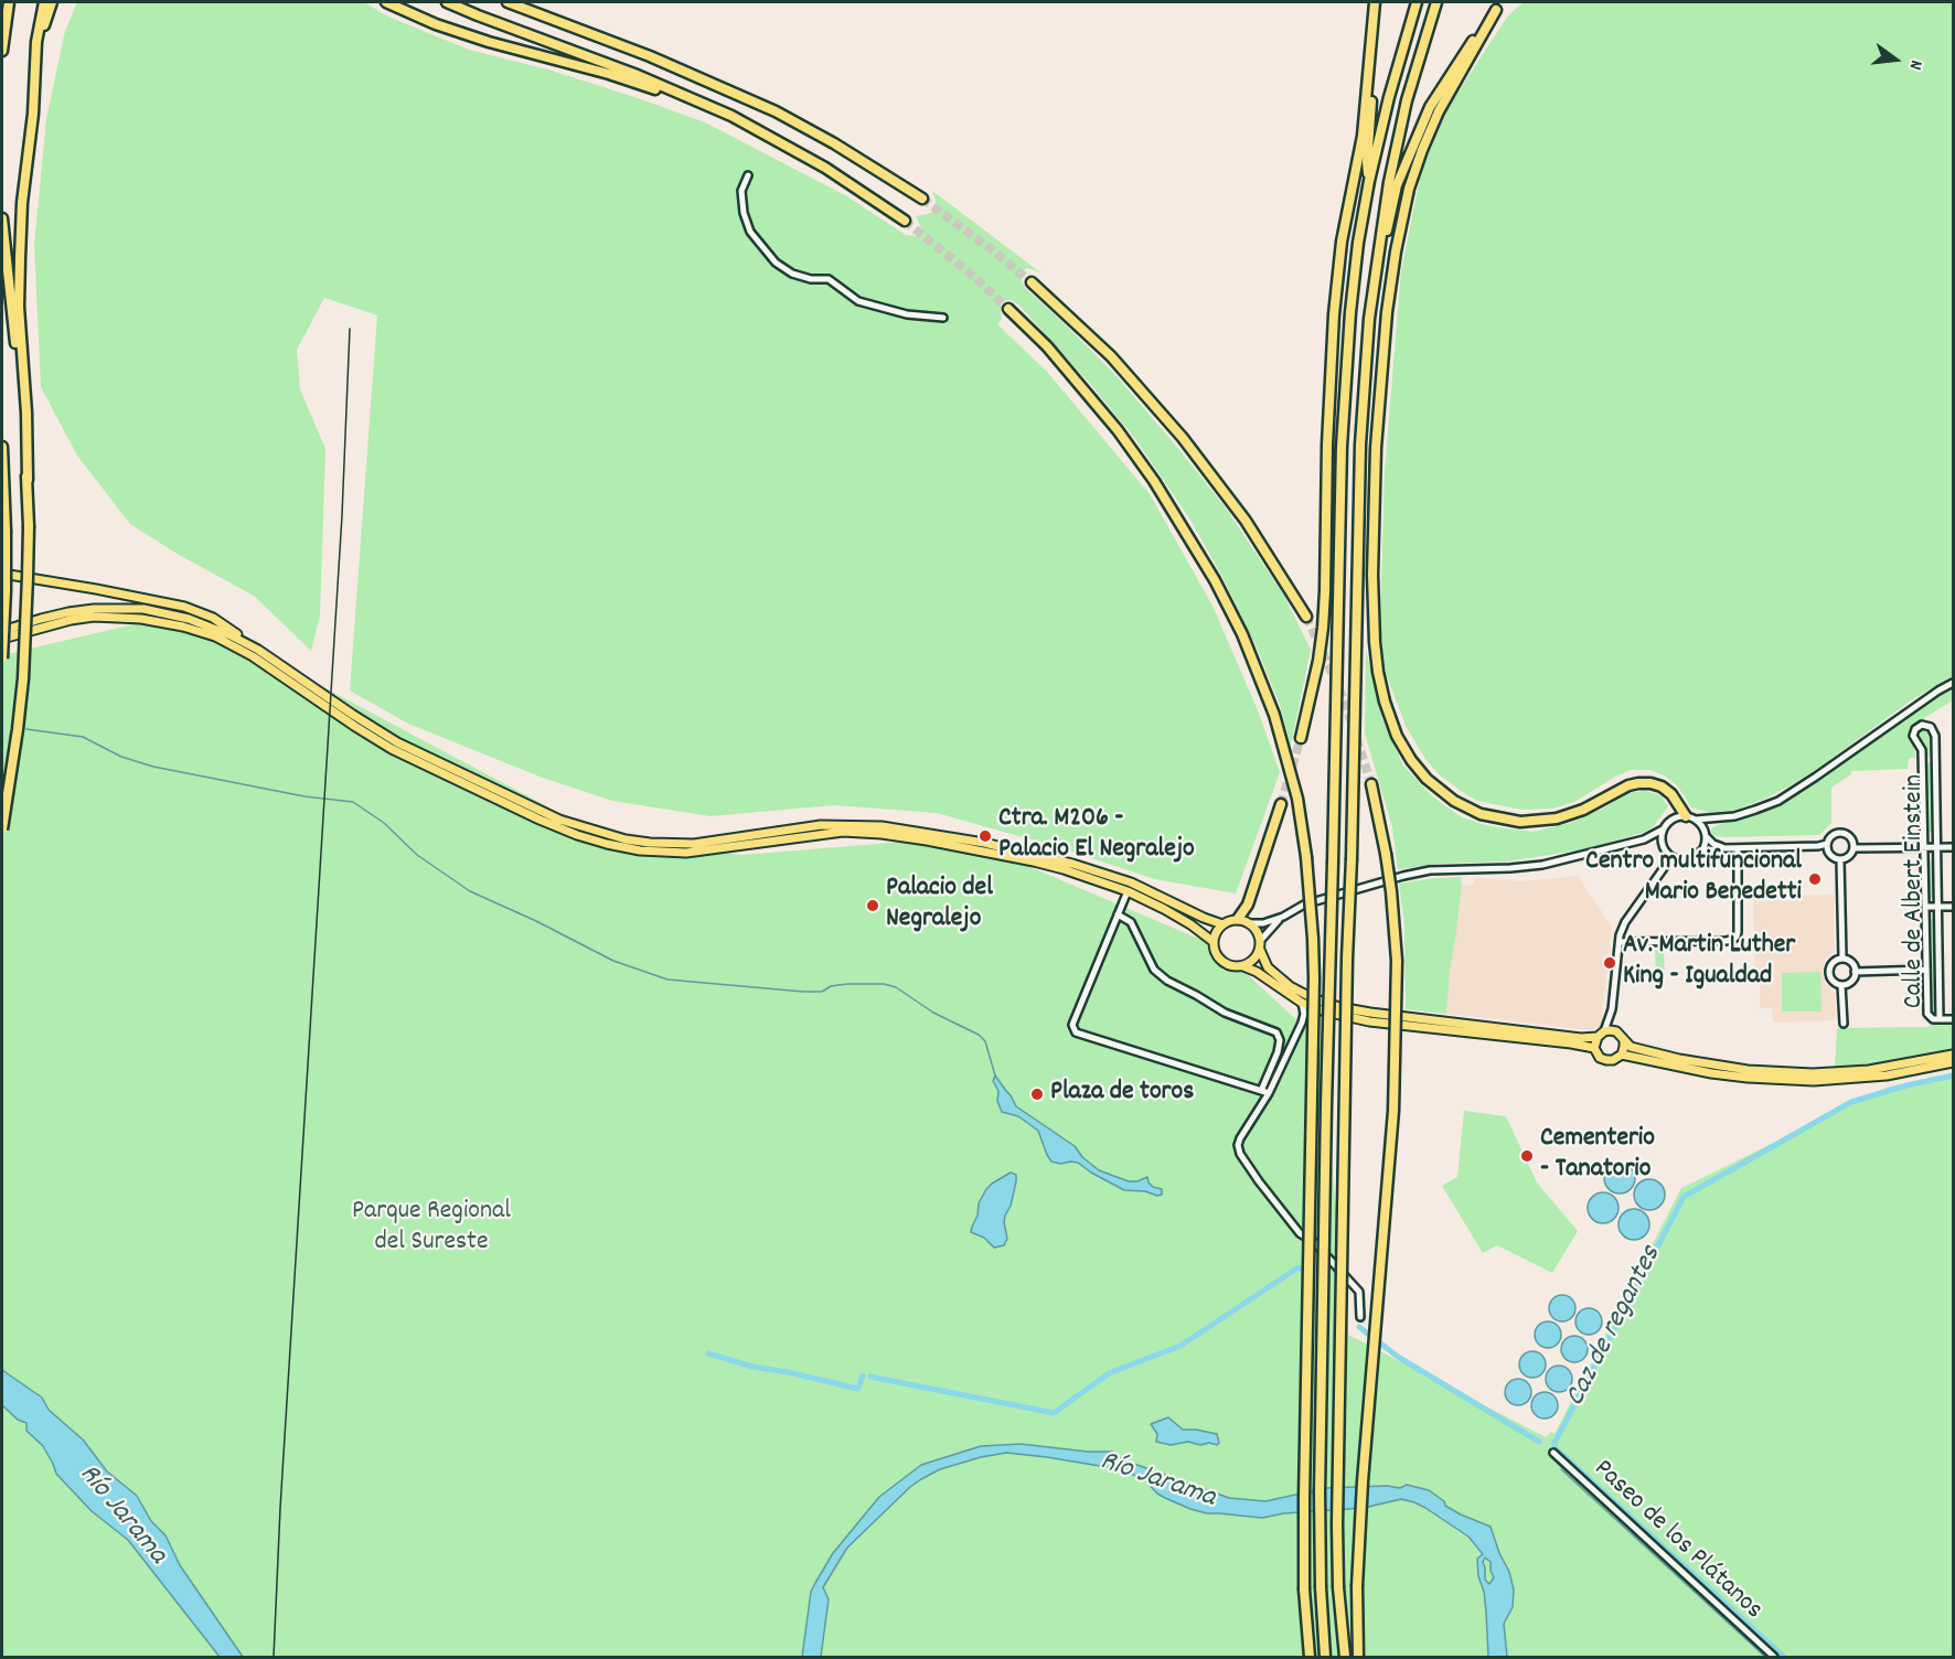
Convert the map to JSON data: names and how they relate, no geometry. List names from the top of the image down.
{
  "streets": {
    "street": ["Calle de Albert Einstein", "Paseo de los Plátanos"]
  },
  "water": ["Caz de regantes", "Río Jarama"],
  "parks": ["Parque Regional del Sureste"],
  "places": [
    "Ctra. M206 - Palacio El Negralejo",
    "Centro multifuncional Mario Benedetti",
    "Palacio del Negralejo",
    "Av. Martin Luther King - Igualdad",
    "Plaza de toros",
    "Cementerio - Tanatorio"
  ],
  "north": "right"
}
